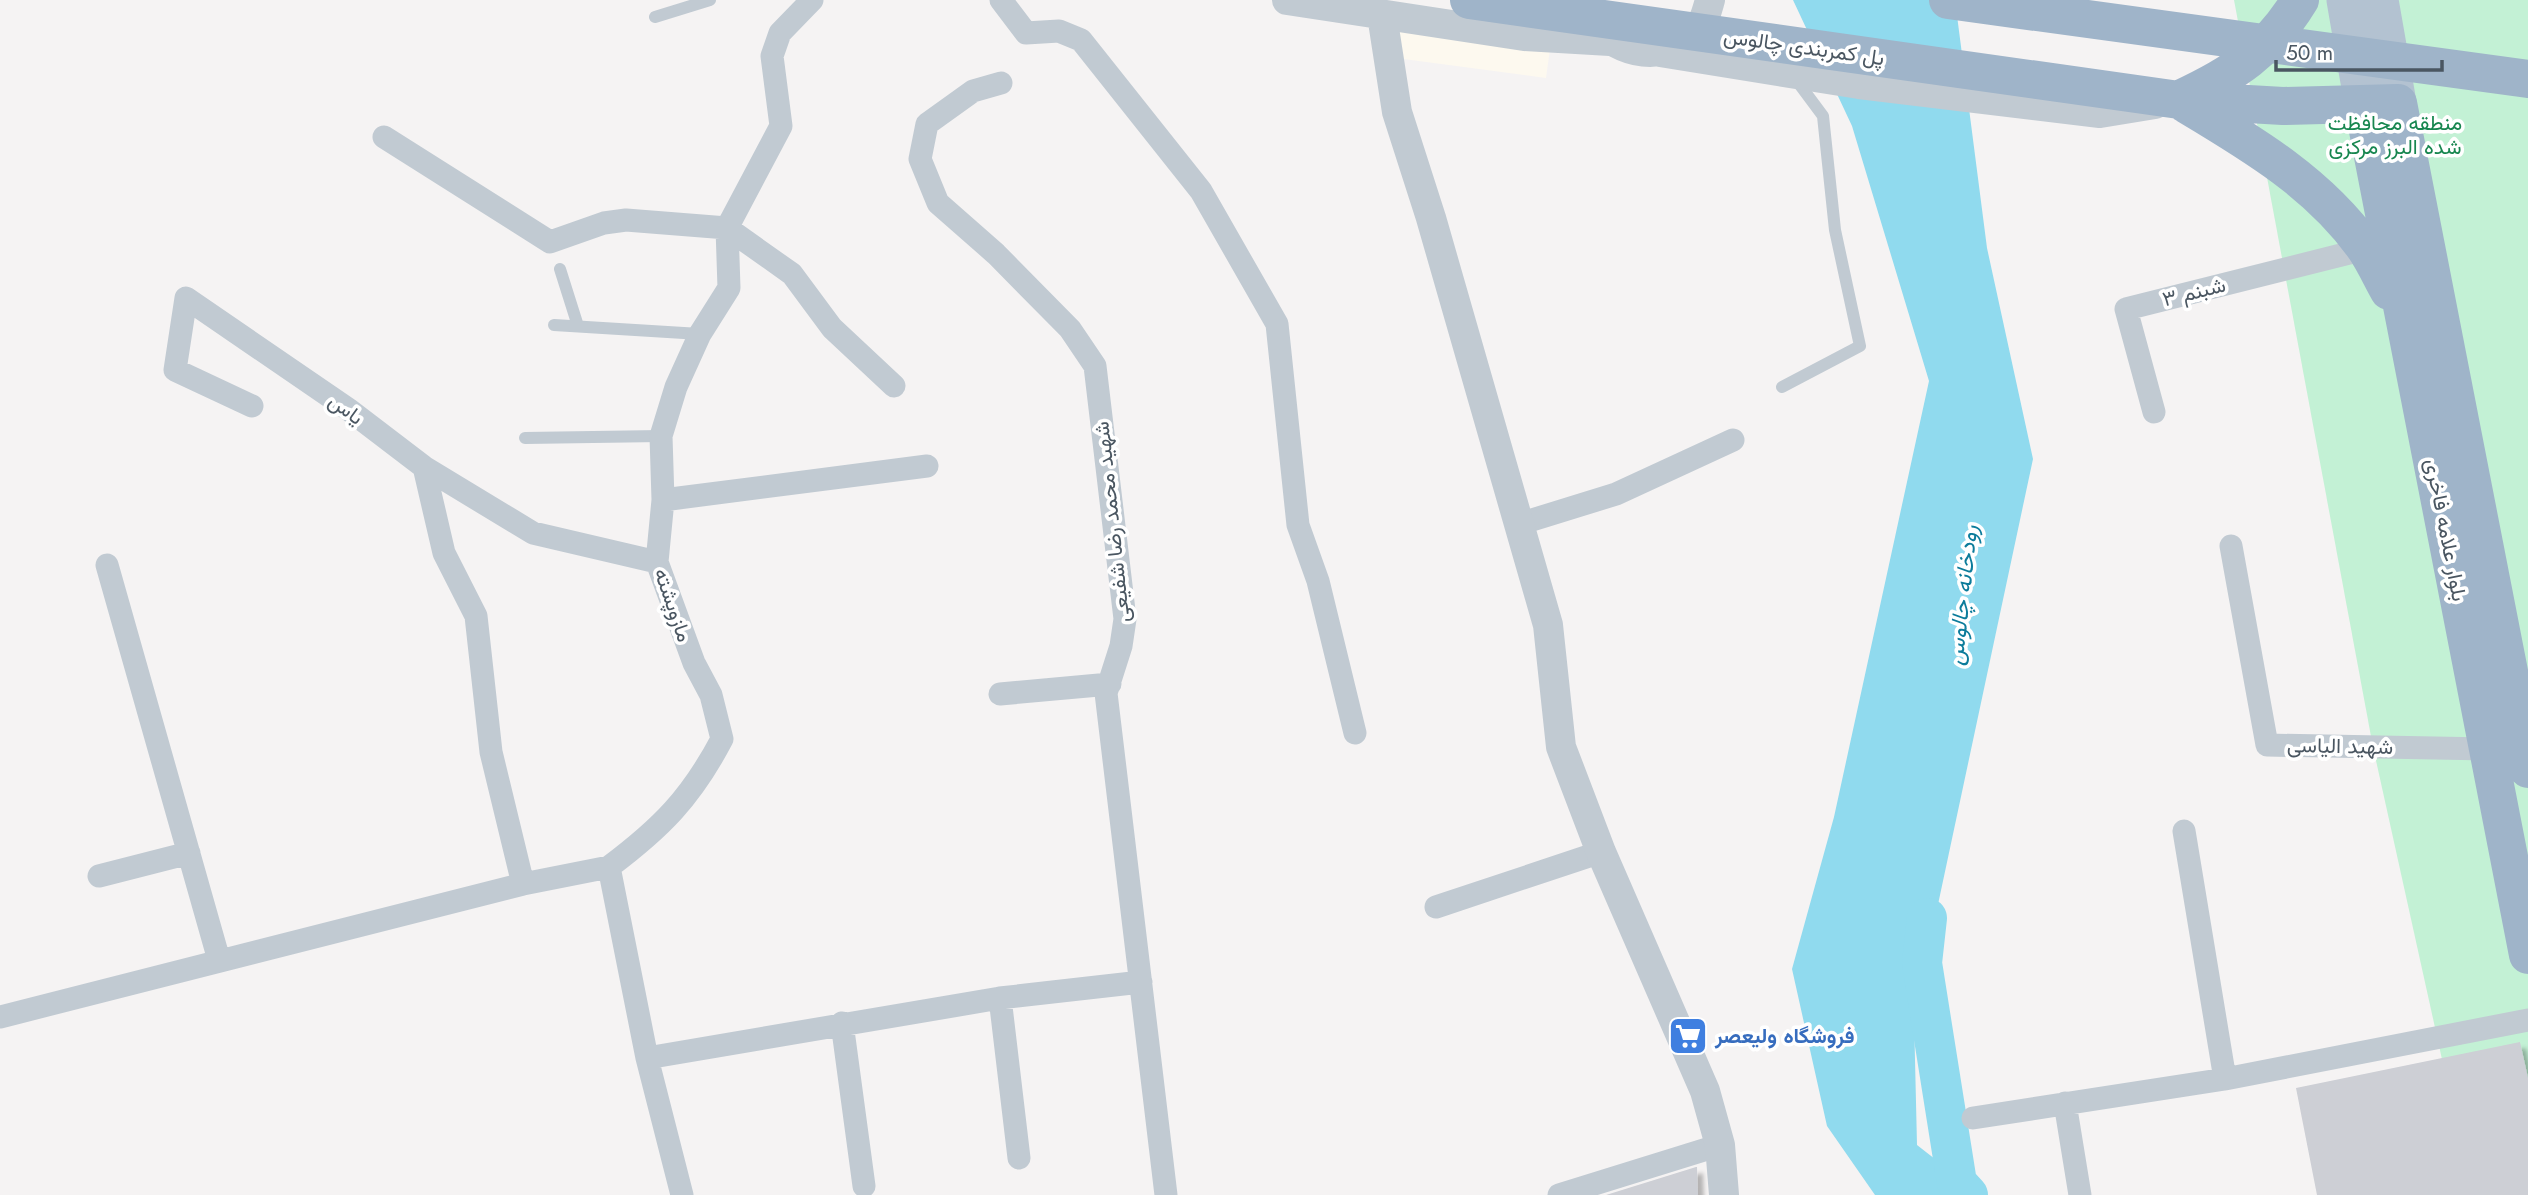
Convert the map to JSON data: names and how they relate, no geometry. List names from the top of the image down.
{
  "streets": {
    "highway": ["پل کمربندی چالوس", "بلوار علامه فاخری"],
    "street": [
      "شبنم ۳",
      "یاس",
      "شهید محمد رضا شفیعی",
      "مازوپشته",
      "شهید الیاسی"
    ]
  },
  "crossings": [
    ["پل کمربندی چالوس", "بلوار علامه فاخری"],
    ["یاس", "مازوپشته"],
    ["بلوار علامه فاخری", "شهید الیاسی"]
  ],
  "water": ["رودخانه چالوس"],
  "parks": ["منطقه محافظت شده البرز مرکزی"],
  "places": {
    "supermarket": ["فروشگاه ولیعصر"]
  },
  "scale_bar": "50 m"
}
